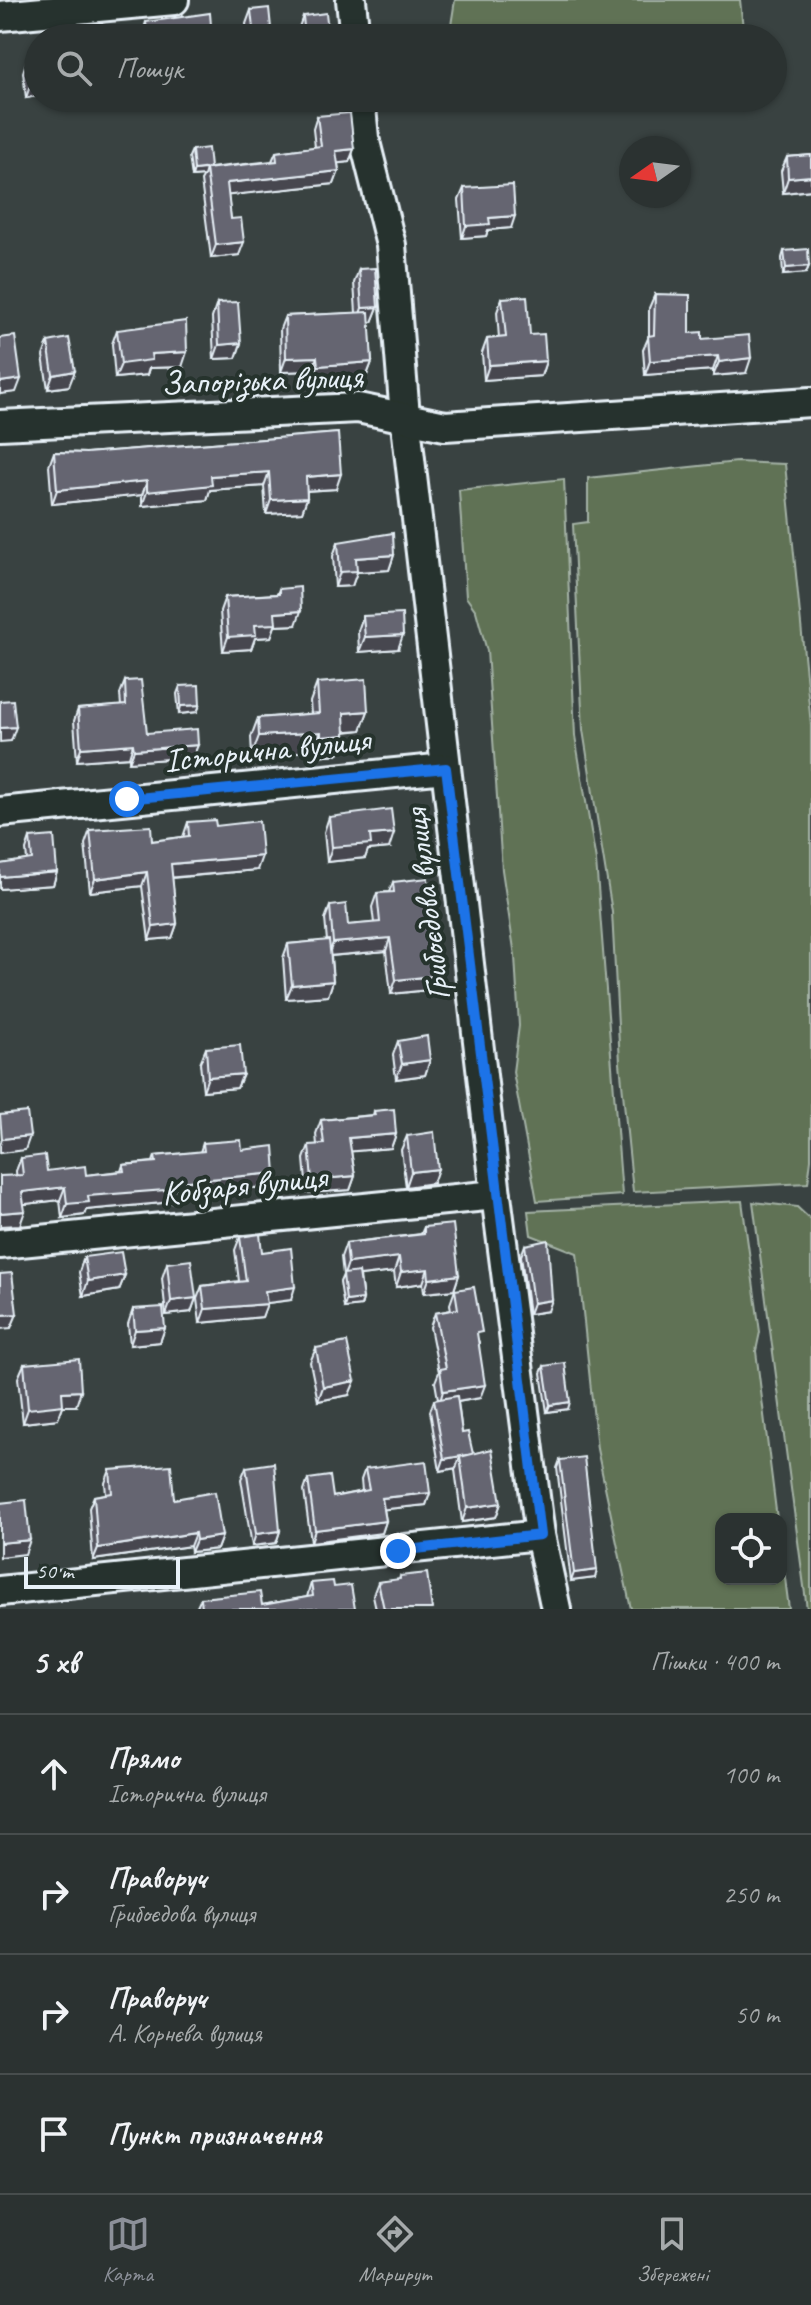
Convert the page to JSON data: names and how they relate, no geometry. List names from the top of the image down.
{
  "streets": {
    "street": [
      "Запорізька вулиця",
      "Історична вулиця",
      "Грибоєдова вулиця",
      "Кобзаря вулиця"
    ]
  },
  "crossings": [
    ["Запорізька вулиця", "Грибоєдова вулиця"],
    ["Історична вулиця", "Грибоєдова вулиця"],
    ["Грибоєдова вулиця", "Кобзаря вулиця"]
  ],
  "scale_bar": "50 m",
  "north": "left",
  "page": {
    "search": "Пошук",
    "scale": "50 m",
    "heading": ["5 хв", "Пішки · 400 m"],
    "list": [
      ["Прямо", "Історична вулиця", "100 m"],
      ["Праворуч", "Грибоєдова вулиця", "250 m"],
      ["Праворуч", "А. Корнєва вулиця", "50 m"],
      "Пункт призначення"
    ],
    "nav": ["Карта", "Маршрут", "Збережені"]
  }
}
